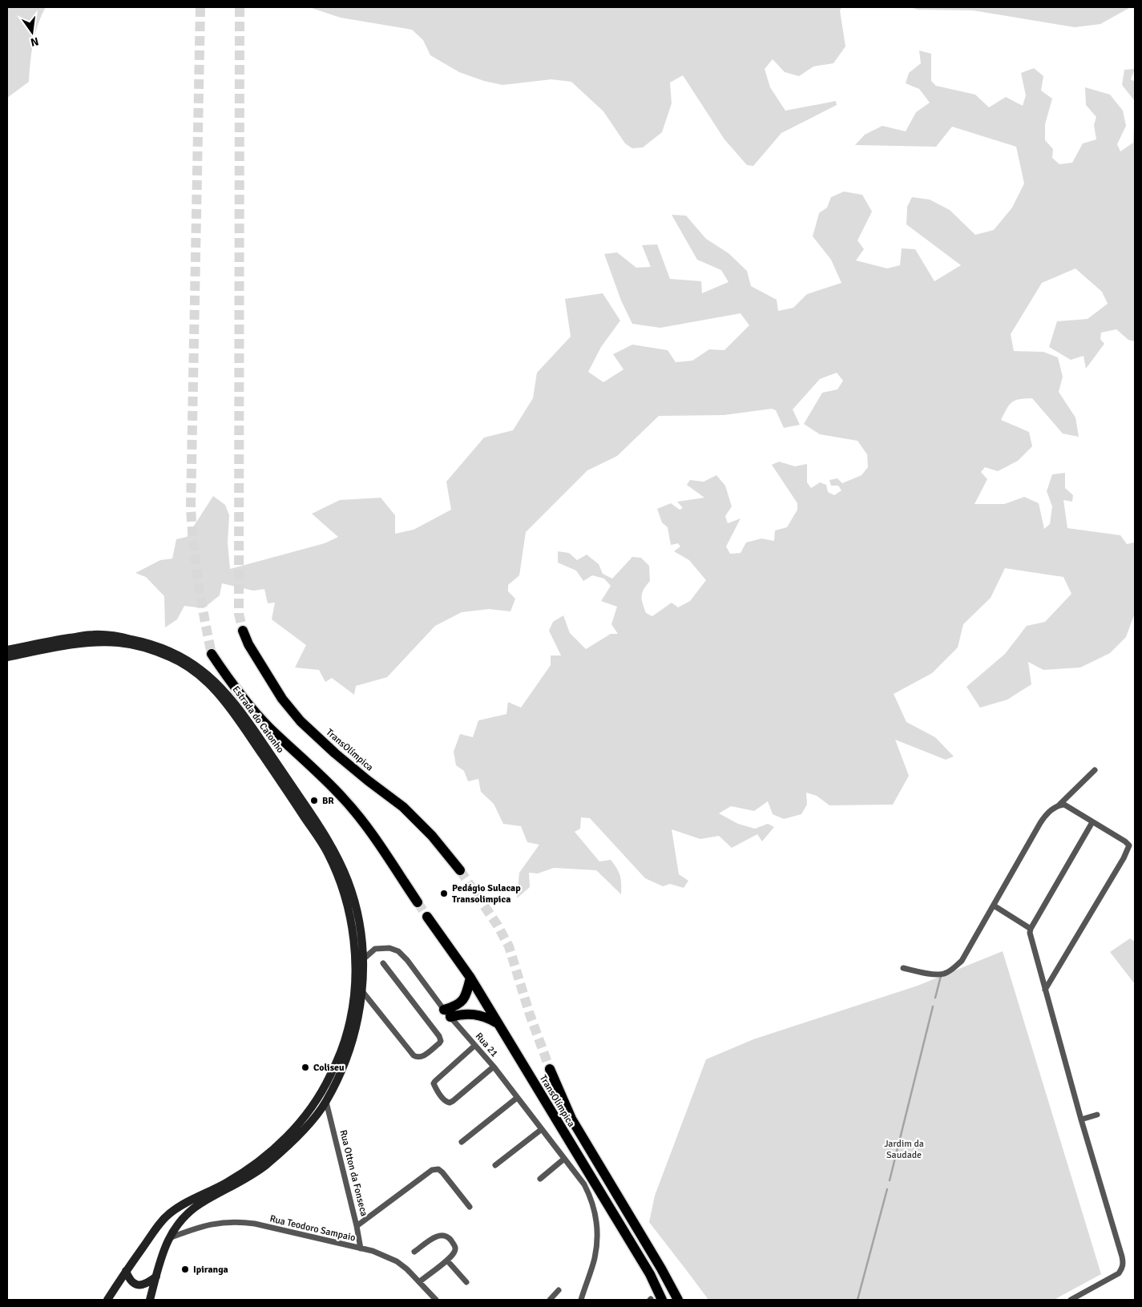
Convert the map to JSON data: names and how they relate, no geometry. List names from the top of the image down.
{
  "streets": {
    "highway": ["TransOlímpica"],
    "main road": ["Estrada do Catonho"],
    "street": ["Rua 21", "Rua Otton da Fonseca", "Rua Teodoro Sampaio"]
  },
  "crossings": [
    ["Estrada do Catonho", "Rua 21"],
    ["Estrada do Catonho", "Rua Otton da Fonseca"],
    ["Estrada do Catonho", "Rua Teodoro Sampaio"],
    ["Rua Otton da Fonseca", "Rua Teodoro Sampaio"]
  ],
  "parks": ["Jardim da Saudade"],
  "places": [
    "BR",
    "Pedágio Sulacap Transolimpica",
    "Coliseu",
    "Ipiranga"
  ],
  "north": "bottom"
}
